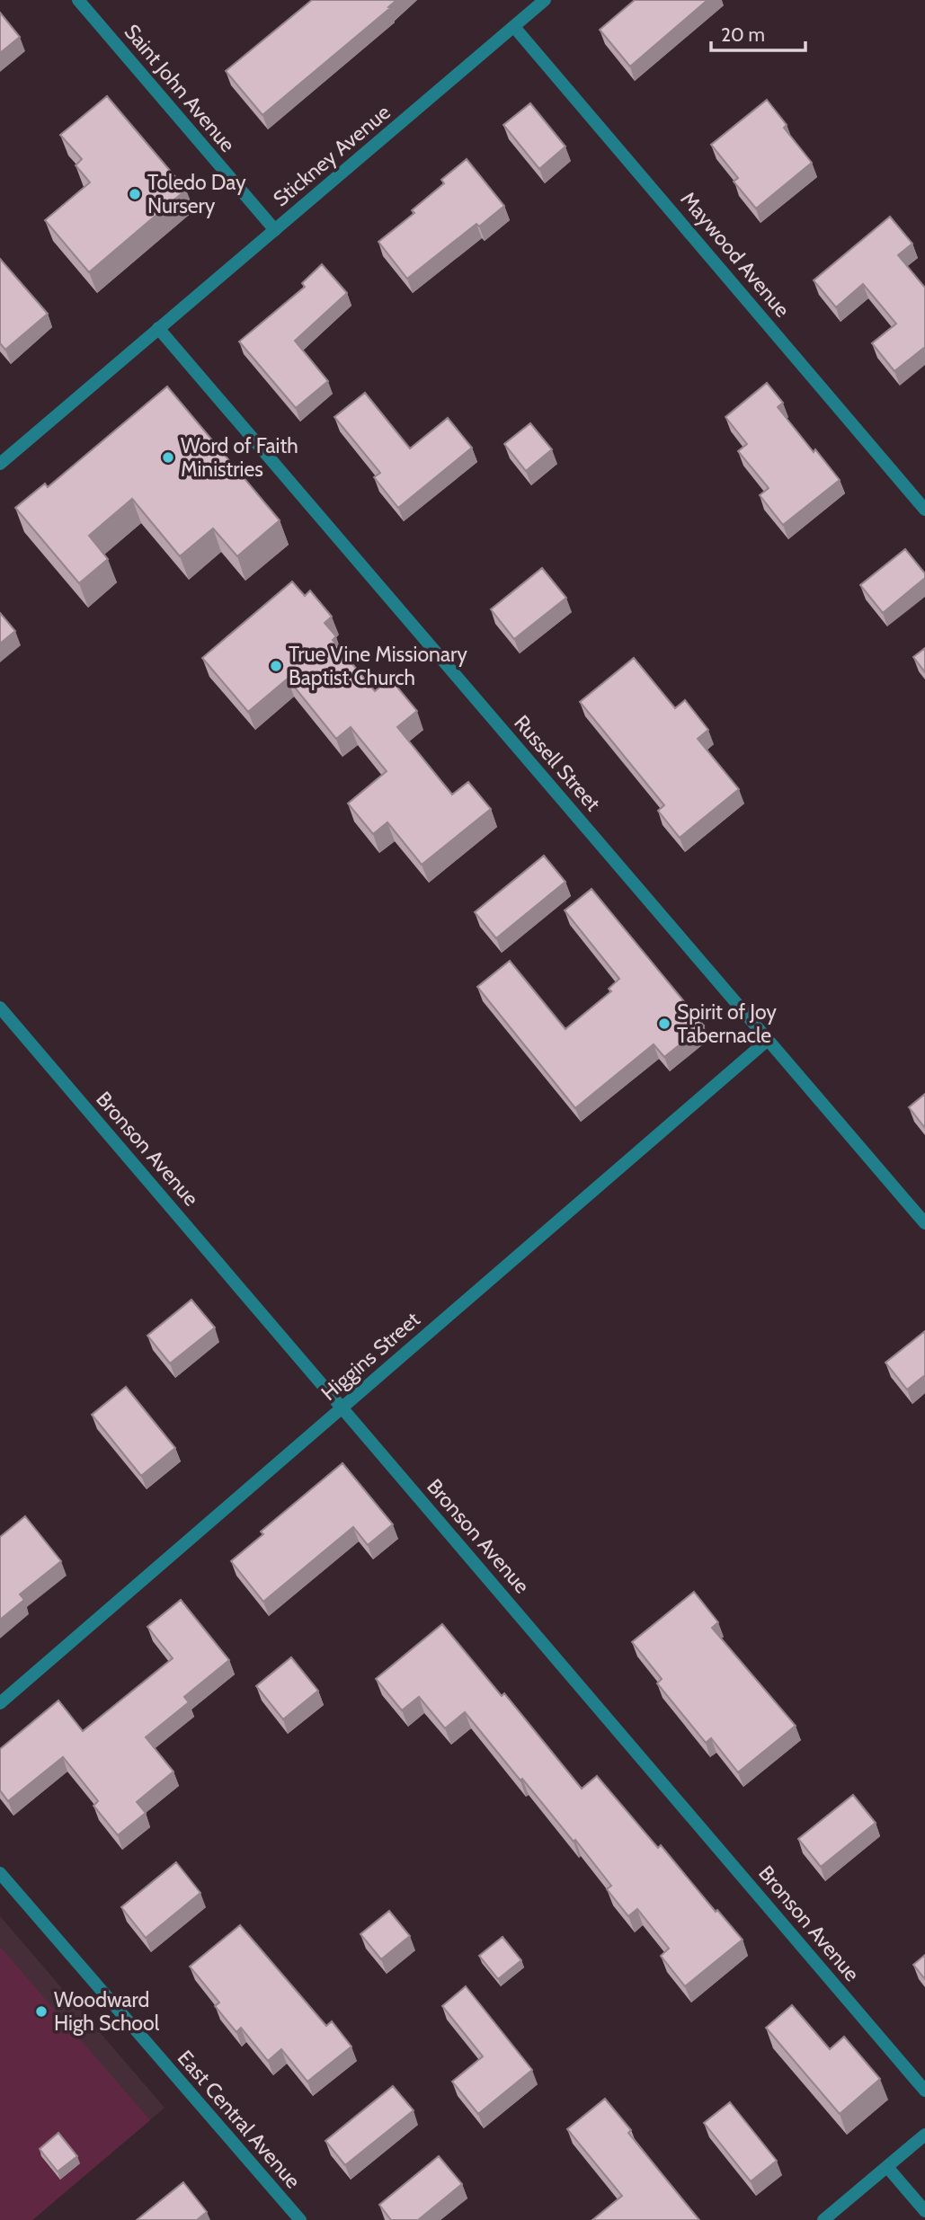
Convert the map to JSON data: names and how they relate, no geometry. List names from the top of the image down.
{
  "streets": {
    "street": [
      "Saint John Avenue",
      "Stickney Avenue",
      "Maywood Avenue",
      "Russell Street",
      "Bronson Avenue",
      "Higgins Street",
      "East Central Avenue"
    ]
  },
  "crossings": [
    ["Saint John Avenue", "Stickney Avenue"],
    ["Stickney Avenue", "Maywood Avenue"],
    ["Stickney Avenue", "Russell Street"],
    ["Russell Street", "Higgins Street"],
    ["Bronson Avenue", "Higgins Street"]
  ],
  "places": [
    "Toledo Day Nursery",
    "Word of Faith Ministries",
    "True Vine Missionary Baptist Church",
    "Spirit of Joy Tabernacle",
    "Woodward High School"
  ],
  "scale_bar": "20 m"
}
